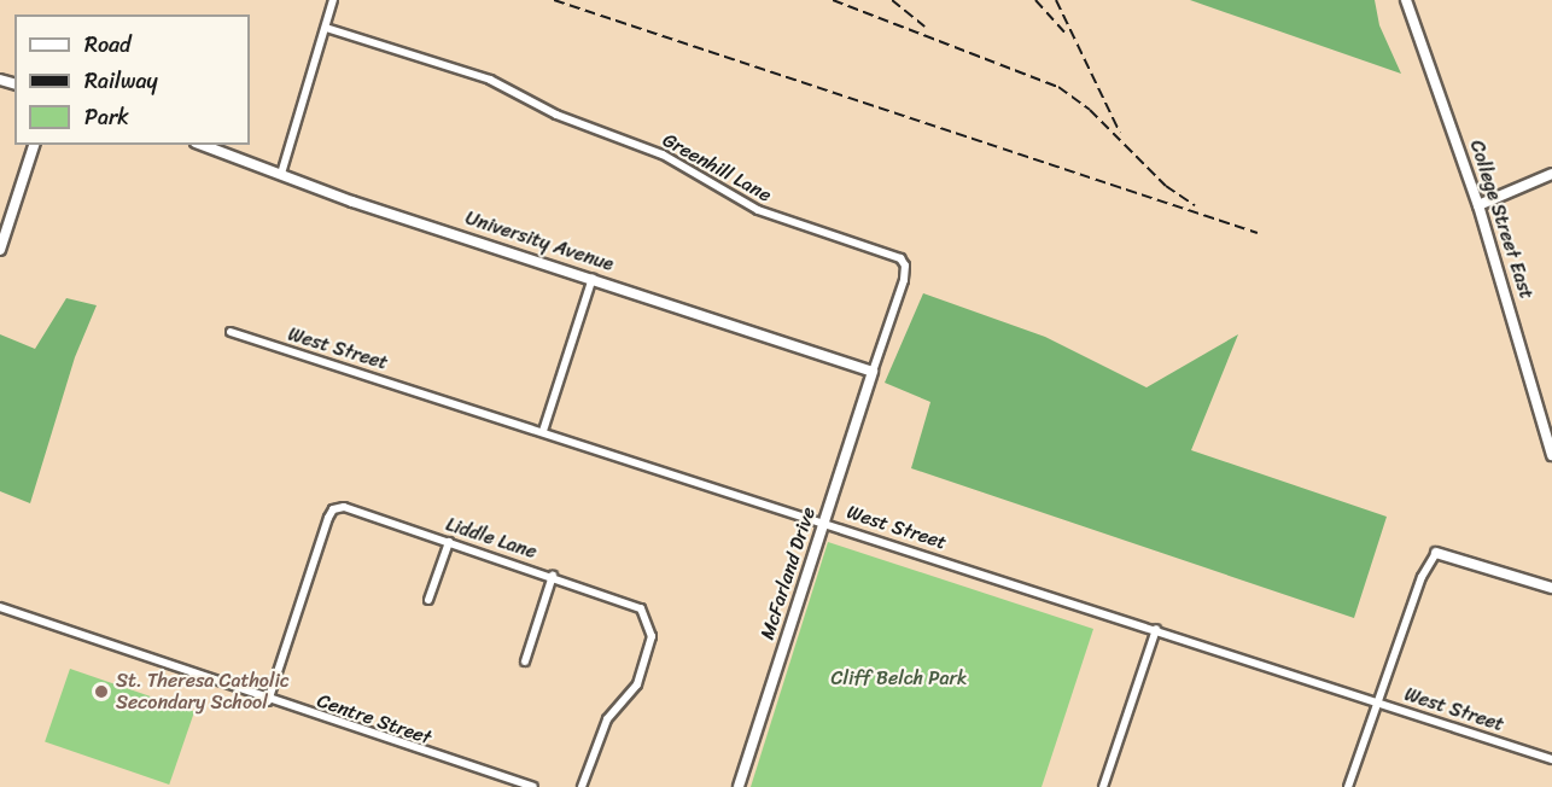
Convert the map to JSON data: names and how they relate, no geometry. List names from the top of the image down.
{
  "streets": {
    "street": [
      "Greenhill Lane",
      "College Street East",
      "University Avenue",
      "West Street",
      "Liddle Lane",
      "McFarland Drive",
      "Centre Street"
    ]
  },
  "crossings": [
    ["Greenhill Lane", "University Avenue"],
    ["Greenhill Lane", "McFarland Drive"],
    ["University Avenue", "McFarland Drive"],
    ["West Street", "McFarland Drive"],
    ["Liddle Lane", "Centre Street"]
  ],
  "parks": ["Cliff Belch Park"],
  "places": ["St. Theresa Catholic Secondary School"],
  "legend": ["Road", "Railway", "Park"]
}
